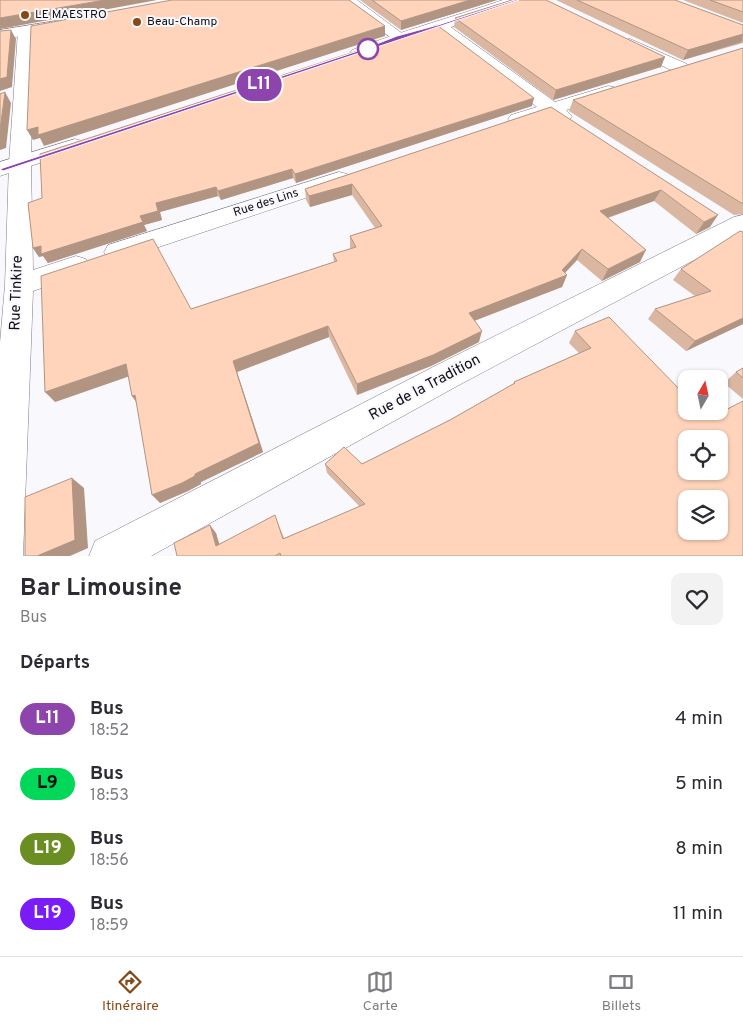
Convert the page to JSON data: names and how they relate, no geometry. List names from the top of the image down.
{
  "streets": {
    "street": ["Rue des Lins", "Rue Tinkire", "Rue de la Tradition"]
  },
  "crossings": [
    ["Rue des Lins", "Rue Tinkire"]
  ],
  "places": ["LE MAESTRO", "Beau-Champ"],
  "lines": ["bus line L11"],
  "north": "top",
  "page": {
    "on_map": "L11",
    "heading": [
      ["Bar Limousine", "Bus"],
      "Départs"
    ],
    "list": [
      {
        "mark": "L11",
        "name": "Bus",
        "note": "18:52",
        "value": "4 min"
      },
      {
        "mark": "L9",
        "name": "Bus",
        "note": "18:53",
        "value": "5 min"
      },
      {
        "mark": "L19",
        "name": "Bus",
        "note": "18:56",
        "value": "8 min"
      },
      {
        "mark": "L19",
        "name": "Bus",
        "note": "18:59",
        "value": "11 min"
      }
    ],
    "tabs": ["Itinéraire", "Carte", "Billets"]
  }
}
